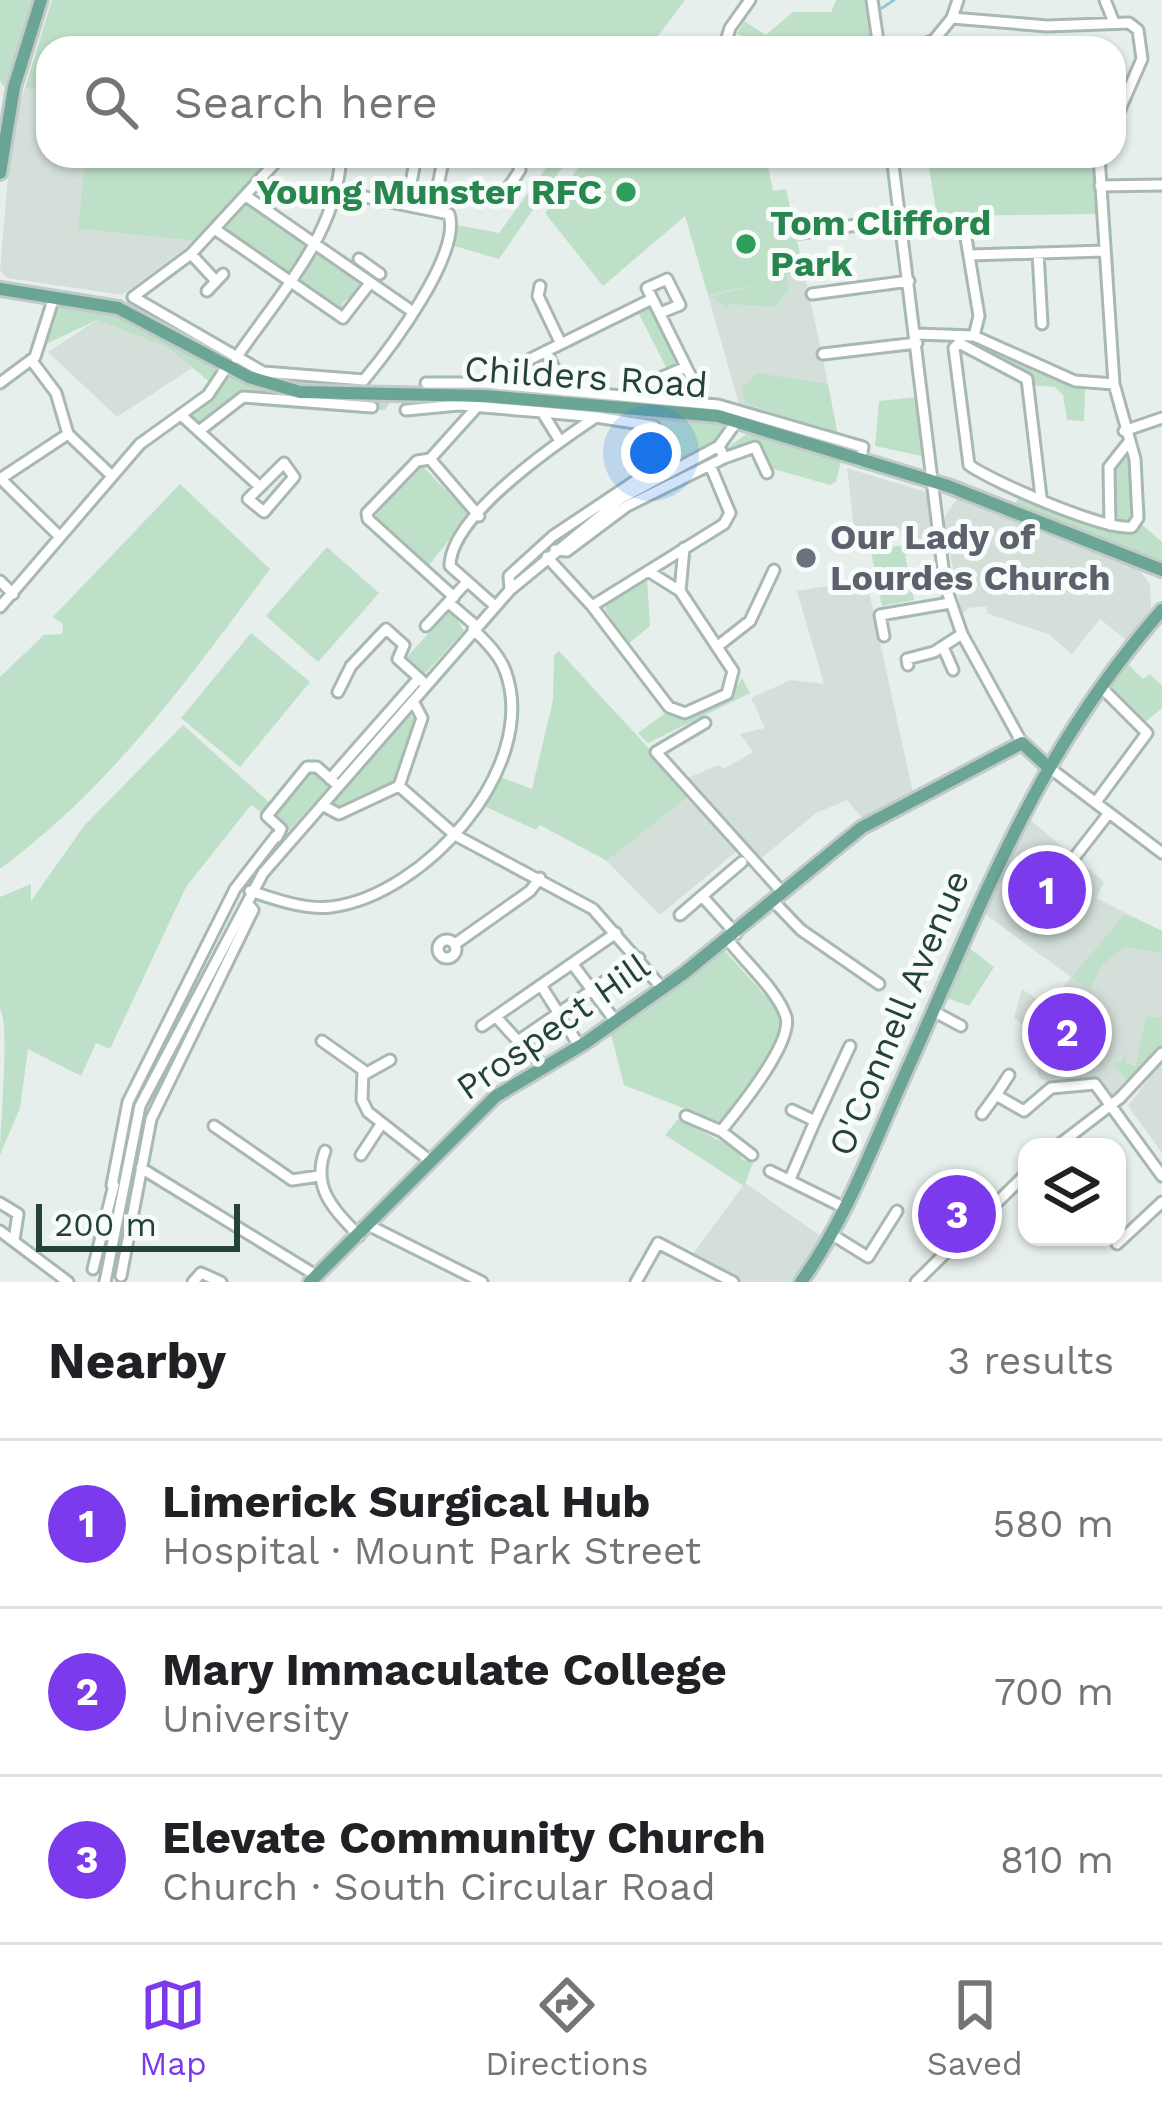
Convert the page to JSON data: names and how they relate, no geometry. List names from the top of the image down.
{
  "streets": {
    "main road": ["Childers Road", "O'Connell Avenue", "Prospect Hill"]
  },
  "places": ["Young Munster RFC", "Tom Clifford Park", "Our Lady of Lourdes Church"],
  "scale_bar": "200 m",
  "page": {
    "search": "Search here",
    "pins": ["1", "2", "3"],
    "scale": "200 m",
    "heading": ["Nearby", "3 results"],
    "list": [
      {
        "mark": "1",
        "name": "Limerick Surgical Hub",
        "note": "Hospital · Mount Park Street",
        "value": "580 m"
      },
      {
        "mark": "2",
        "name": "Mary Immaculate College",
        "note": "University",
        "value": "700 m"
      },
      {
        "mark": "3",
        "name": "Elevate Community Church",
        "note": "Church · South Circular Road",
        "value": "810 m"
      }
    ],
    "nav": ["Map", "Directions", "Saved"]
  }
}
